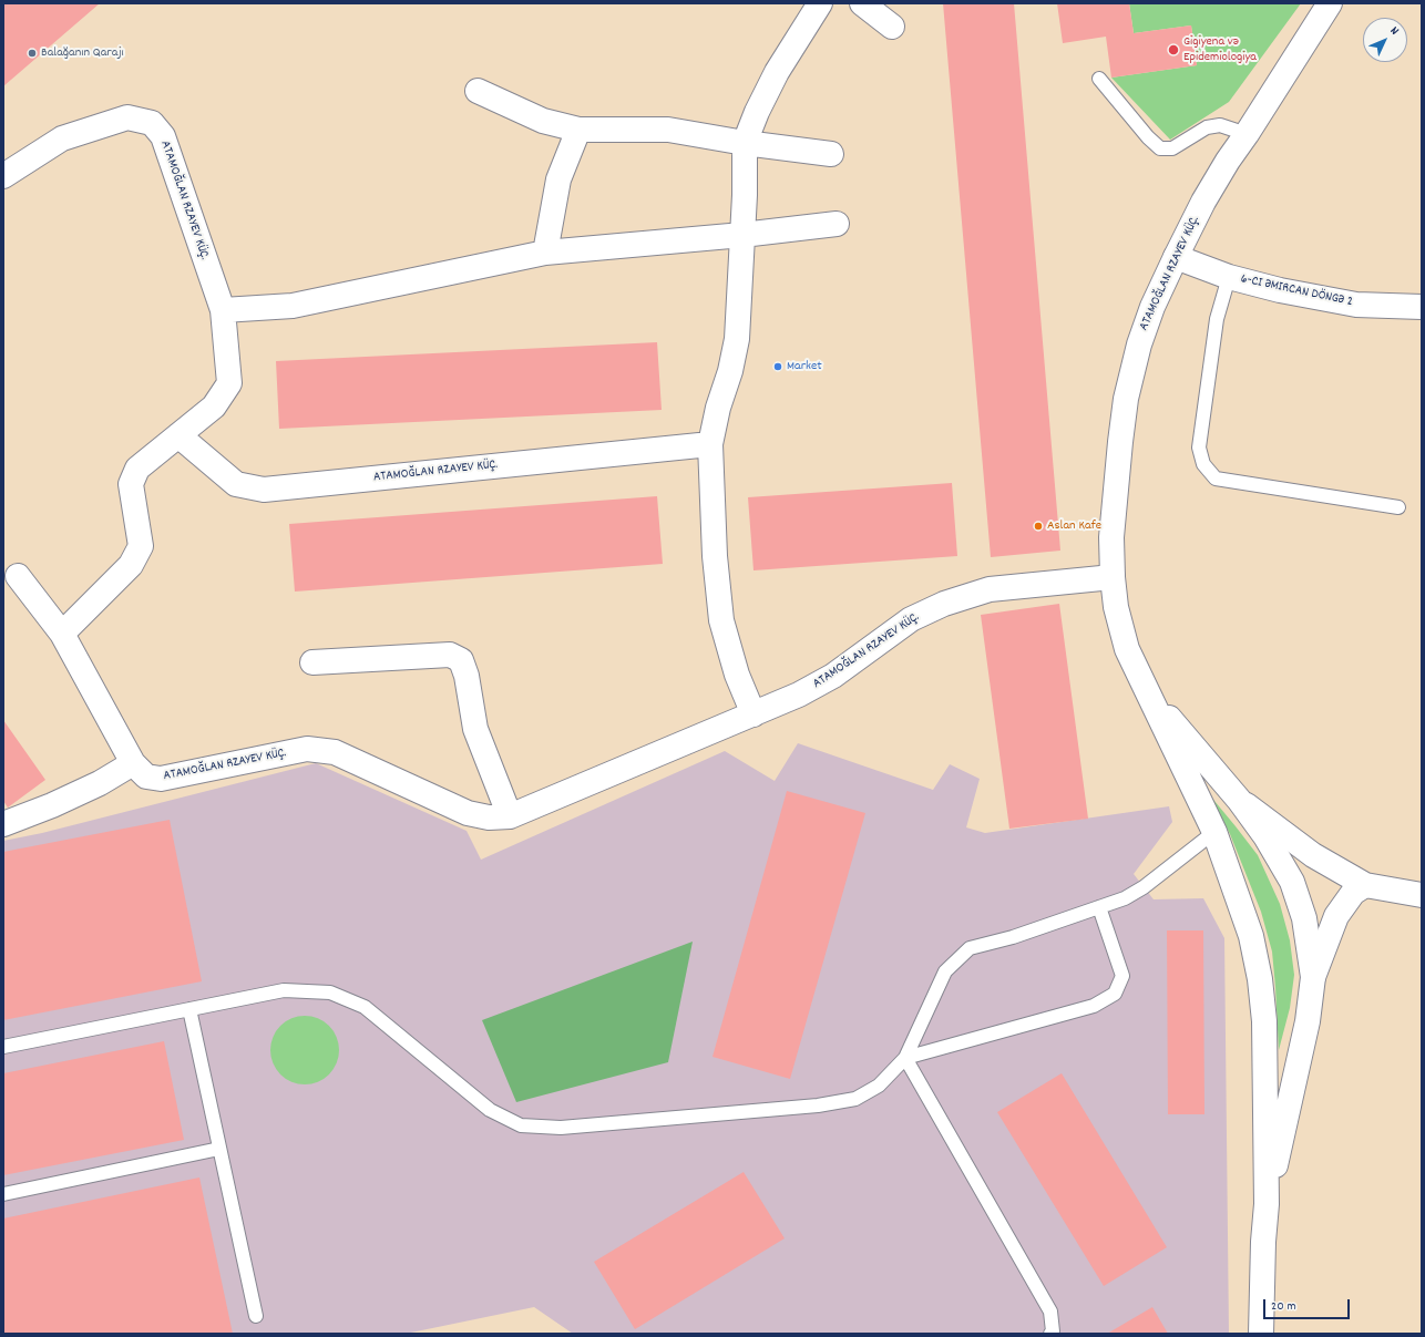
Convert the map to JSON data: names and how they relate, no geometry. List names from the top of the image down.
{
  "streets": {
    "street": ["ATAMOĞLAN RZAYEV KÜÇ."]
  },
  "places": [
    "Gigiyena və Epidemiologiya",
    "Balağanın Qarajı",
    "Market",
    "Aslan Kafe"
  ],
  "scale_bar": "20 m",
  "north": "top right"
}
